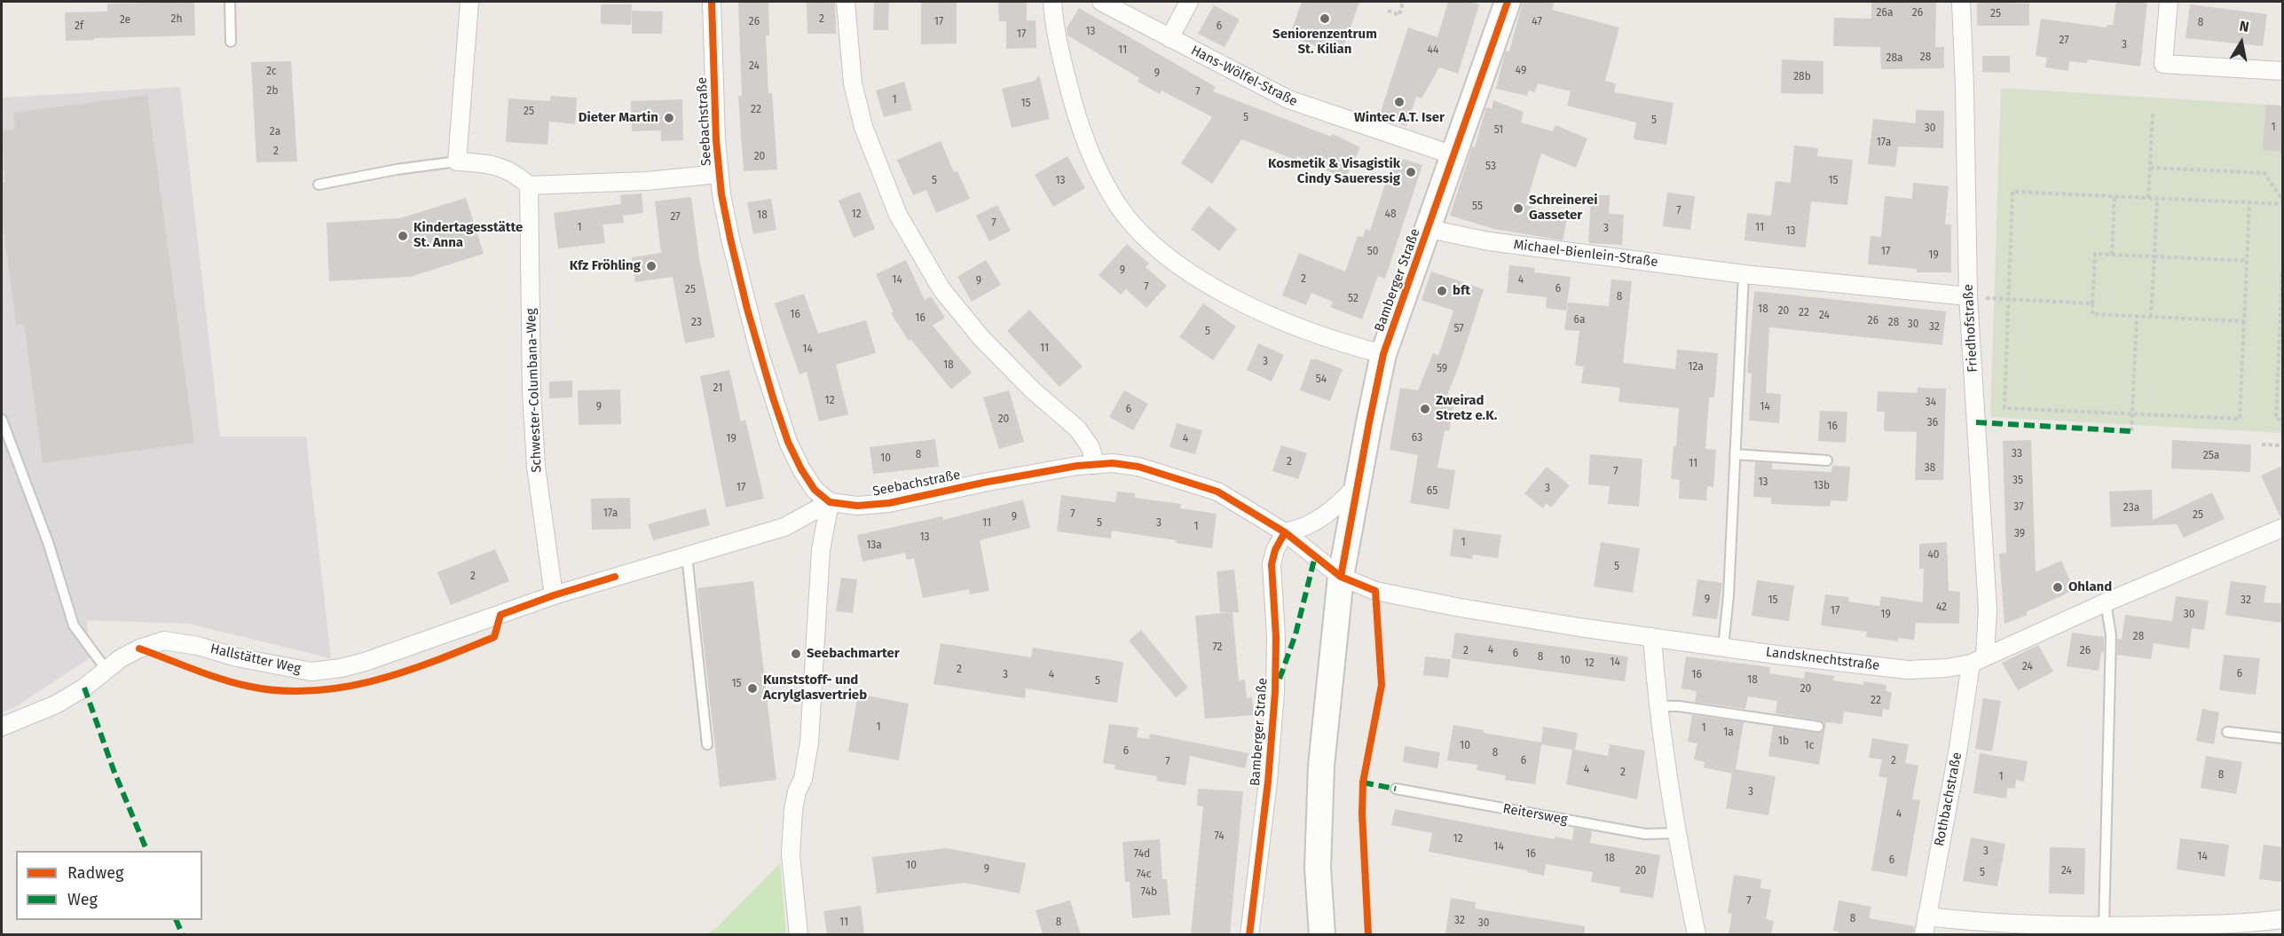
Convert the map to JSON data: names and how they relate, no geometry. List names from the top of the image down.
{
  "streets": {
    "main road": ["Bamberger Straße"],
    "street": [
      "Hans-Wölfel-Straße",
      "Seebachstraße",
      "Michael-Bienlein-Straße",
      "Friedhofstraße",
      "Schwester-Columbana-Weg",
      "Hallstätter Weg",
      "Landsknechtstraße",
      "Rothbachstraße"
    ],
    "lane": ["Reitersweg"]
  },
  "crossings": [
    ["Hans-Wölfel-Straße", "Bamberger Straße"],
    ["Seebachstraße", "Bamberger Straße"],
    ["Seebachstraße", "Landsknechtstraße"],
    ["Michael-Bienlein-Straße", "Bamberger Straße"],
    ["Michael-Bienlein-Straße", "Friedhofstraße"],
    ["Bamberger Straße", "Landsknechtstraße"],
    ["Friedhofstraße", "Landsknechtstraße"],
    ["Friedhofstraße", "Rothbachstraße"],
    ["Schwester-Columbana-Weg", "Hallstätter Weg"],
    ["Landsknechtstraße", "Rothbachstraße"]
  ],
  "places": [
    "Seniorenzentrum St. Kilian",
    "Wintec A.T. Iser",
    "Dieter Martin",
    "Kosmetik & Visagistik Cindy Saueressig",
    "Schreinerei Gasseter",
    "Kindertagesstätte St. Anna",
    "Kfz Fröhling",
    "bft",
    "Zweirad Stretz e.K.",
    "Ohland",
    "Seebachmarter",
    "Kunststoff- und Acrylglasvertrieb"
  ],
  "house_numbers": [
    "26a",
    "26",
    "25",
    "2h",
    "2",
    "2e",
    "26",
    "17",
    "47",
    "8",
    "2f",
    "6",
    "13",
    "17",
    "27",
    "3",
    "11",
    "44",
    "28",
    "28a",
    "24",
    "49",
    "2c",
    "9",
    "28b",
    "2b",
    "7",
    "1",
    "15",
    "22",
    "25",
    "5",
    "5",
    "1",
    "30",
    "51",
    "2a",
    "17a",
    "2",
    "20",
    "53",
    "5",
    "13",
    "15",
    "55",
    "7",
    "12",
    "48",
    "18",
    "27",
    "7",
    "1",
    "11",
    "3",
    "13",
    "50",
    "17",
    "19",
    "9",
    "2",
    "14",
    "4",
    "9",
    "7",
    "6",
    "25",
    "8",
    "52",
    "18",
    "20",
    "22",
    "16",
    "24",
    "16",
    "6a",
    "26",
    "23",
    "28",
    "30",
    "32",
    "57",
    "5",
    "11",
    "14",
    "3",
    "18",
    "12a",
    "59",
    "54",
    "21",
    "12",
    "34",
    "9",
    "14",
    "6",
    "20",
    "36",
    "16",
    "63",
    "19",
    "4",
    "33",
    "8",
    "25a",
    "10",
    "2",
    "11",
    "38",
    "7",
    "35",
    "13",
    "13b",
    "17",
    "3",
    "65",
    "37",
    "23a",
    "17a",
    "7",
    "25",
    "9",
    "11",
    "5",
    "3",
    "1",
    "39",
    "13",
    "1",
    "13a",
    "40",
    "5",
    "2",
    "9",
    "15",
    "32",
    "42",
    "17",
    "19",
    "30",
    "28",
    "72",
    "4",
    "2",
    "26",
    "6",
    "8",
    "10",
    "14",
    "12",
    "24",
    "2",
    "6",
    "3",
    "4",
    "16",
    "18",
    "5",
    "15",
    "20",
    "22",
    "1",
    "1",
    "1a",
    "1b",
    "10",
    "1c",
    "6",
    "8",
    "6",
    "2",
    "7",
    "4",
    "2",
    "8",
    "1",
    "3",
    "4",
    "74",
    "12",
    "14",
    "3",
    "74d",
    "16",
    "14",
    "18",
    "6",
    "10",
    "9",
    "20",
    "24",
    "5",
    "74c",
    "74b",
    "7",
    "8",
    "32",
    "11",
    "8",
    "30"
  ],
  "legend": ["Radweg", "Weg"],
  "north": "top"
}
